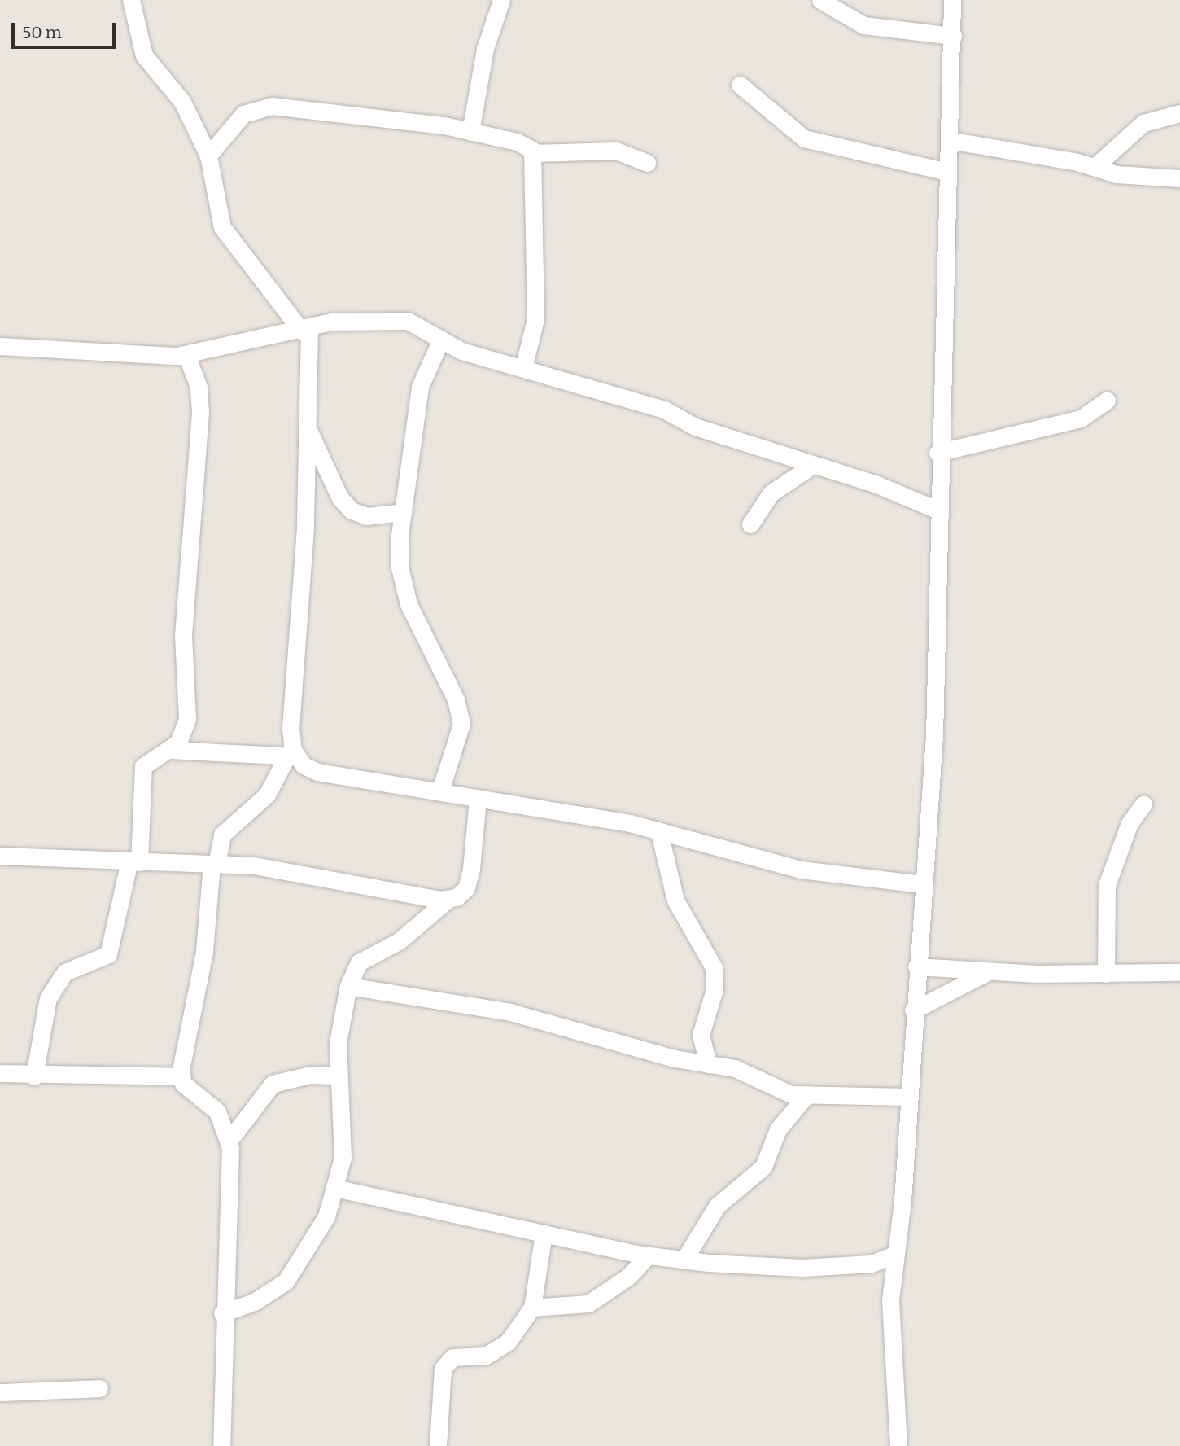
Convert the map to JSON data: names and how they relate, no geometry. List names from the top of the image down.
{
  "scale_bar": "50 m"
}
